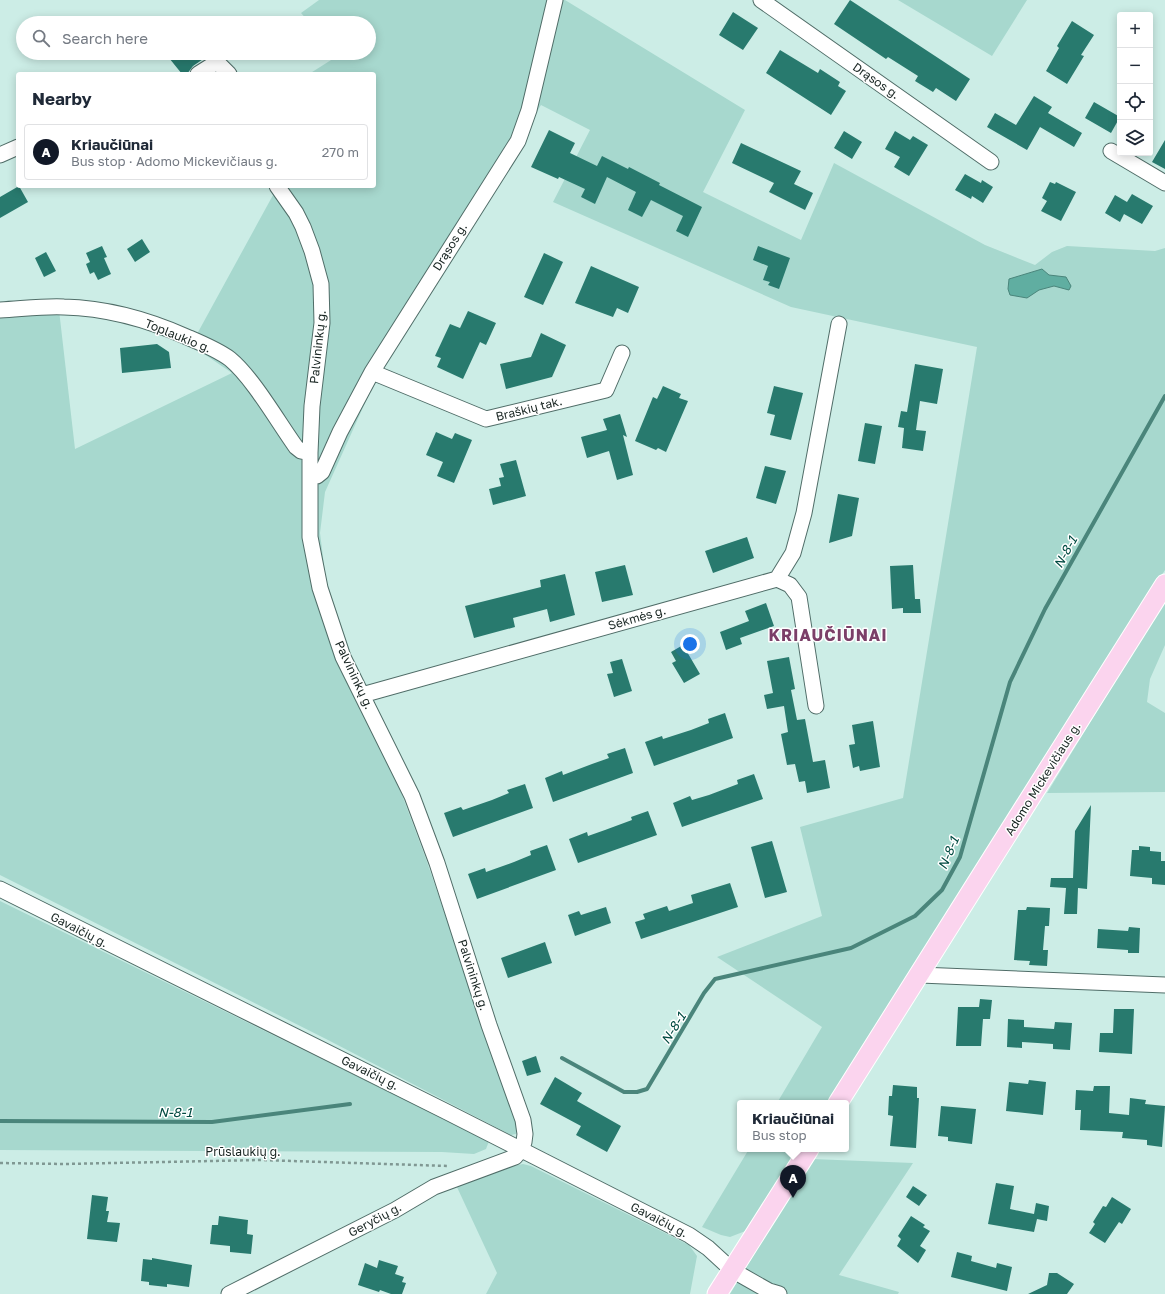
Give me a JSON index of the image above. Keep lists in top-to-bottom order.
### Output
{
  "streets": {
    "main road": ["Adomo Mickevičiaus g."],
    "street": [
      "Drąsos g.",
      "Toplaukio g.",
      "Palvininkų g.",
      "Braškių tak.",
      "Sėkmės g.",
      "Gavaičių g.",
      "Geryčių g."
    ],
    "path": ["Prūslaukių g."]
  },
  "crossings": [
    ["Drąsos g.", "Palvininkų g."],
    ["Drąsos g.", "Braškių tak."],
    ["Toplaukio g.", "Palvininkų g."],
    ["Palvininkų g.", "Sėkmės g."],
    ["Palvininkų g.", "Gavaičių g."],
    ["Palvininkų g.", "Geryčių g."],
    ["Gavaičių g.", "Geryčių g."]
  ],
  "districts": ["KRIAUČIŪNAI"],
  "water": ["N-8-1"],
  "page": {
    "map_buttons": ["+", "−"],
    "search": "Search here",
    "heading": "Nearby",
    "list": [
      {
        "mark": "A",
        "name": "Kriaučiūnai",
        "note": "Bus stop · Adomo Mickevičiaus g.",
        "value": "270 m"
      }
    ],
    "popup": ["Kriaučiūnai", "Bus stop"],
    "pins": "A"
  }
}
